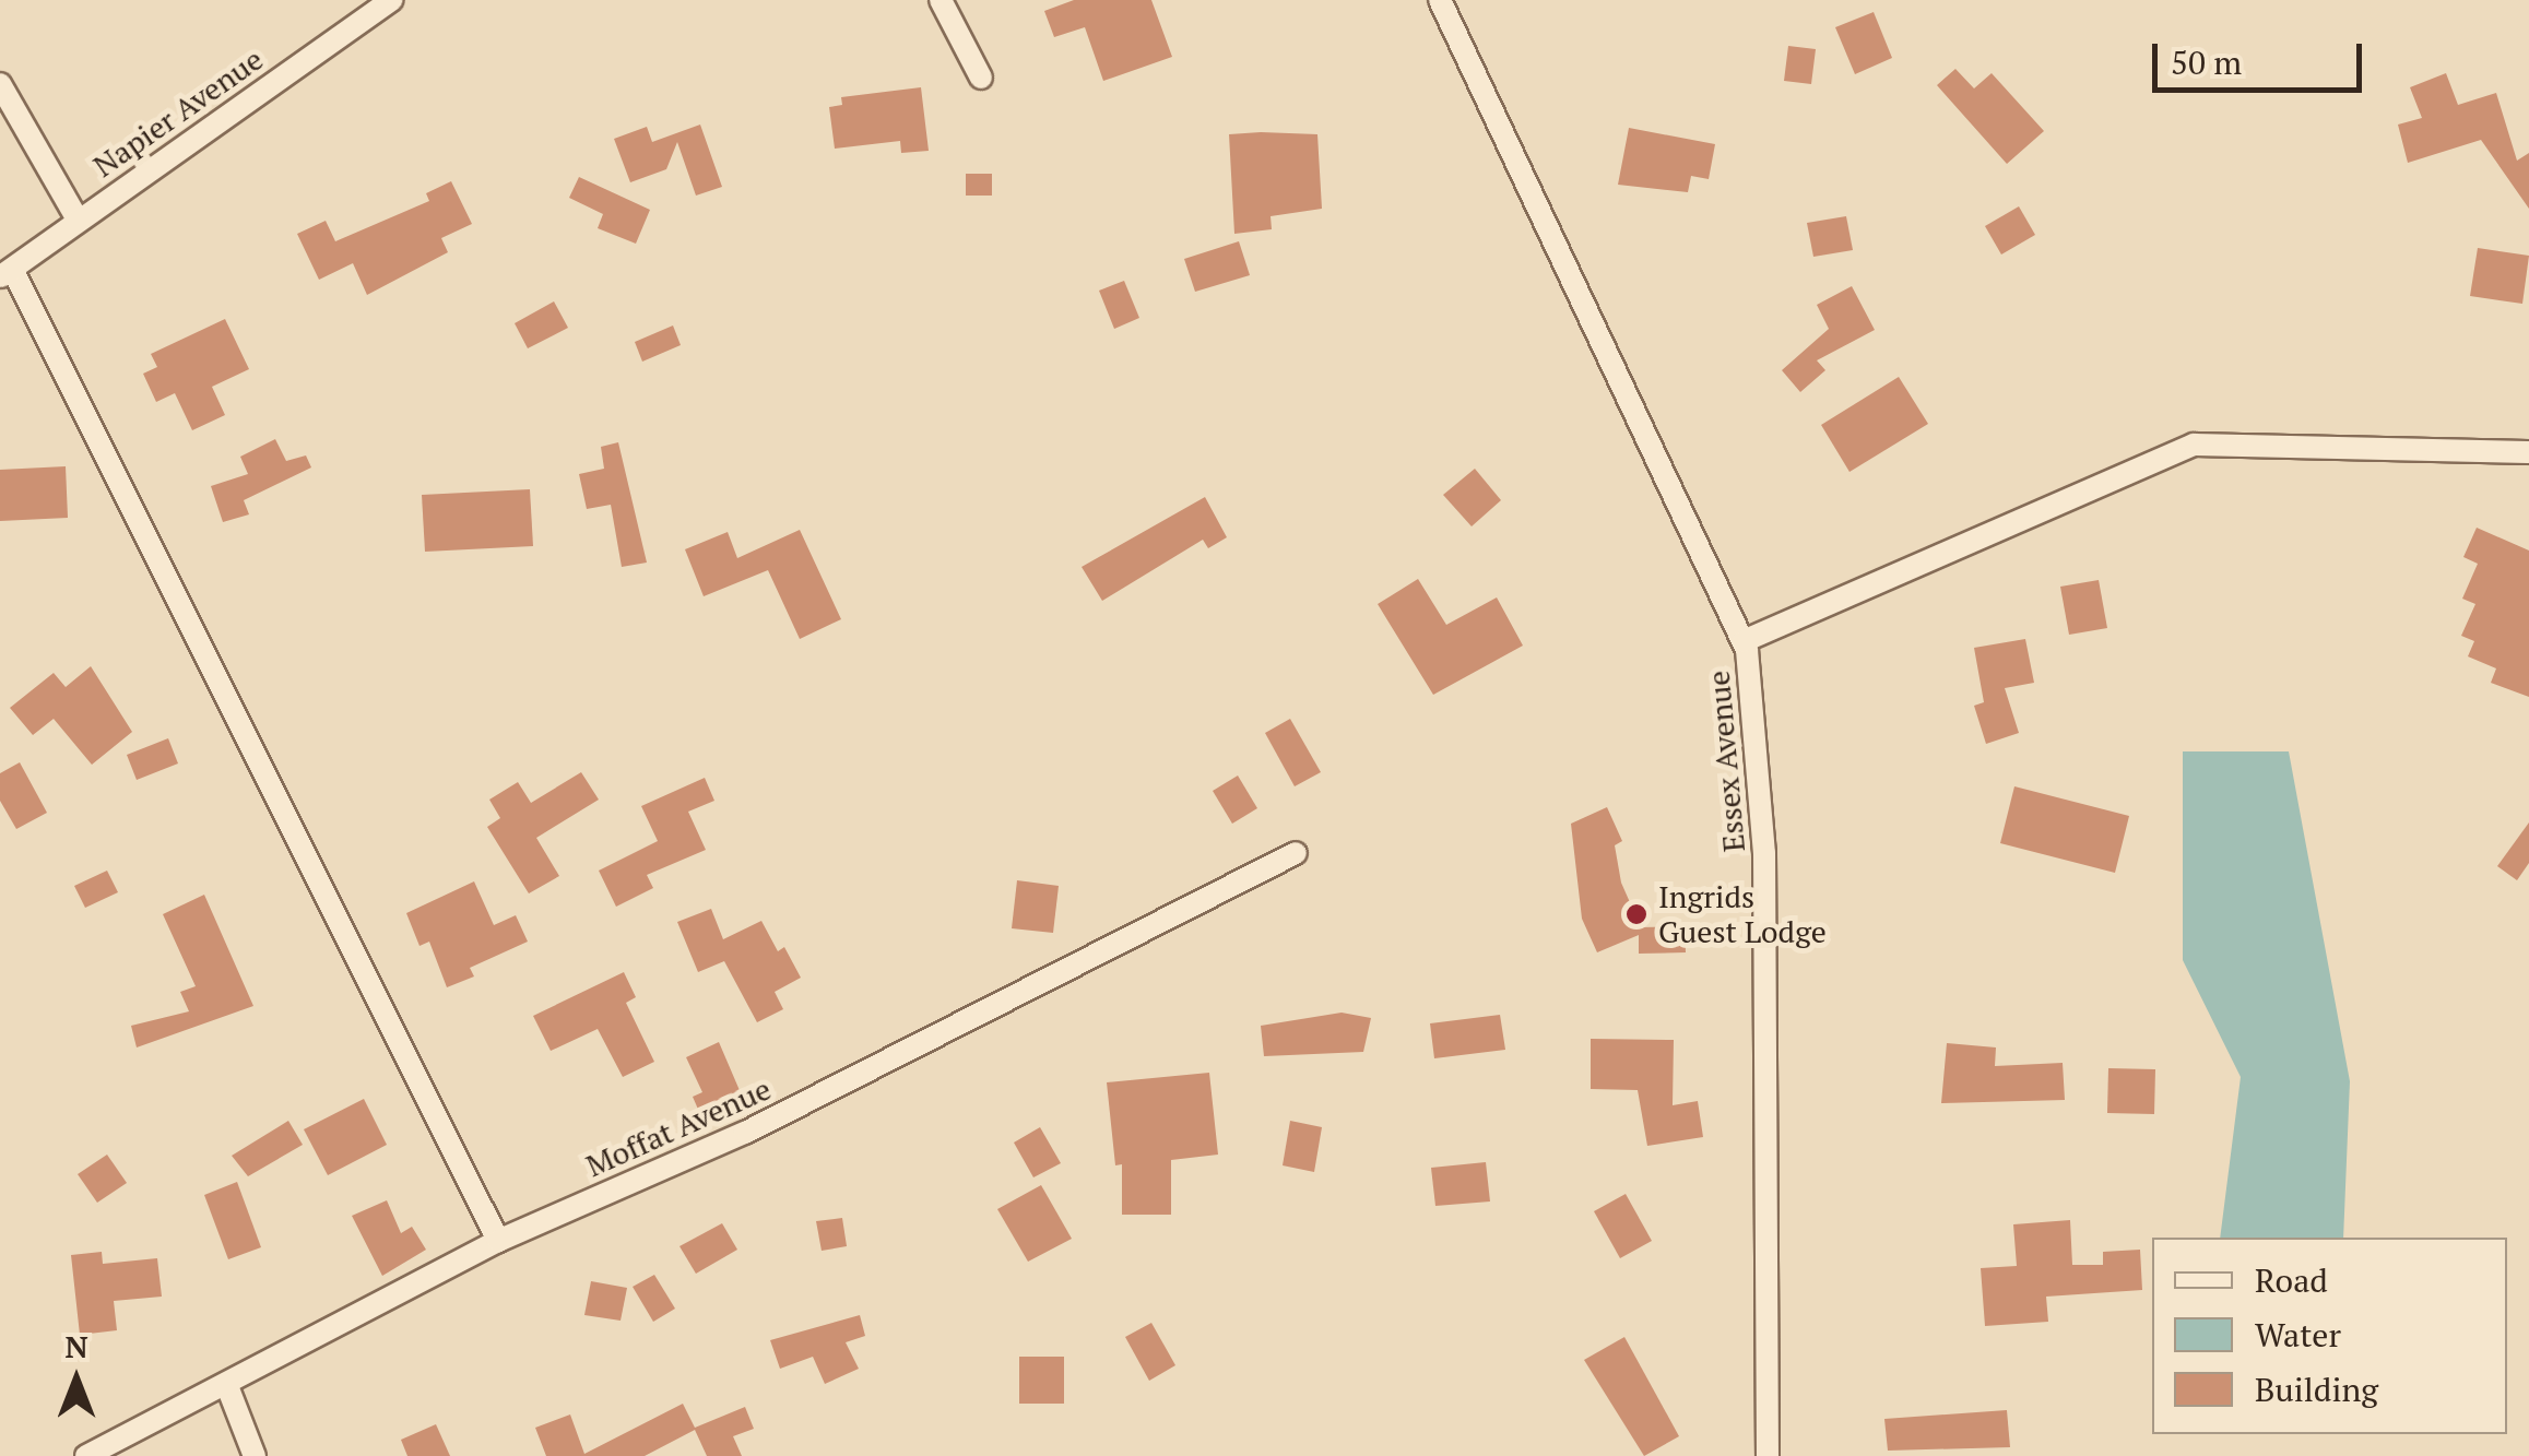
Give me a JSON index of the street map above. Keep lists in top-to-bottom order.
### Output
{
  "streets": {
    "street": ["Napier Avenue", "Essex Avenue", "Moffat Avenue"]
  },
  "places": ["Ingrids Guest Lodge"],
  "legend": ["Road", "Water", "Building"],
  "scale_bar": "50 m",
  "north": "top"
}
